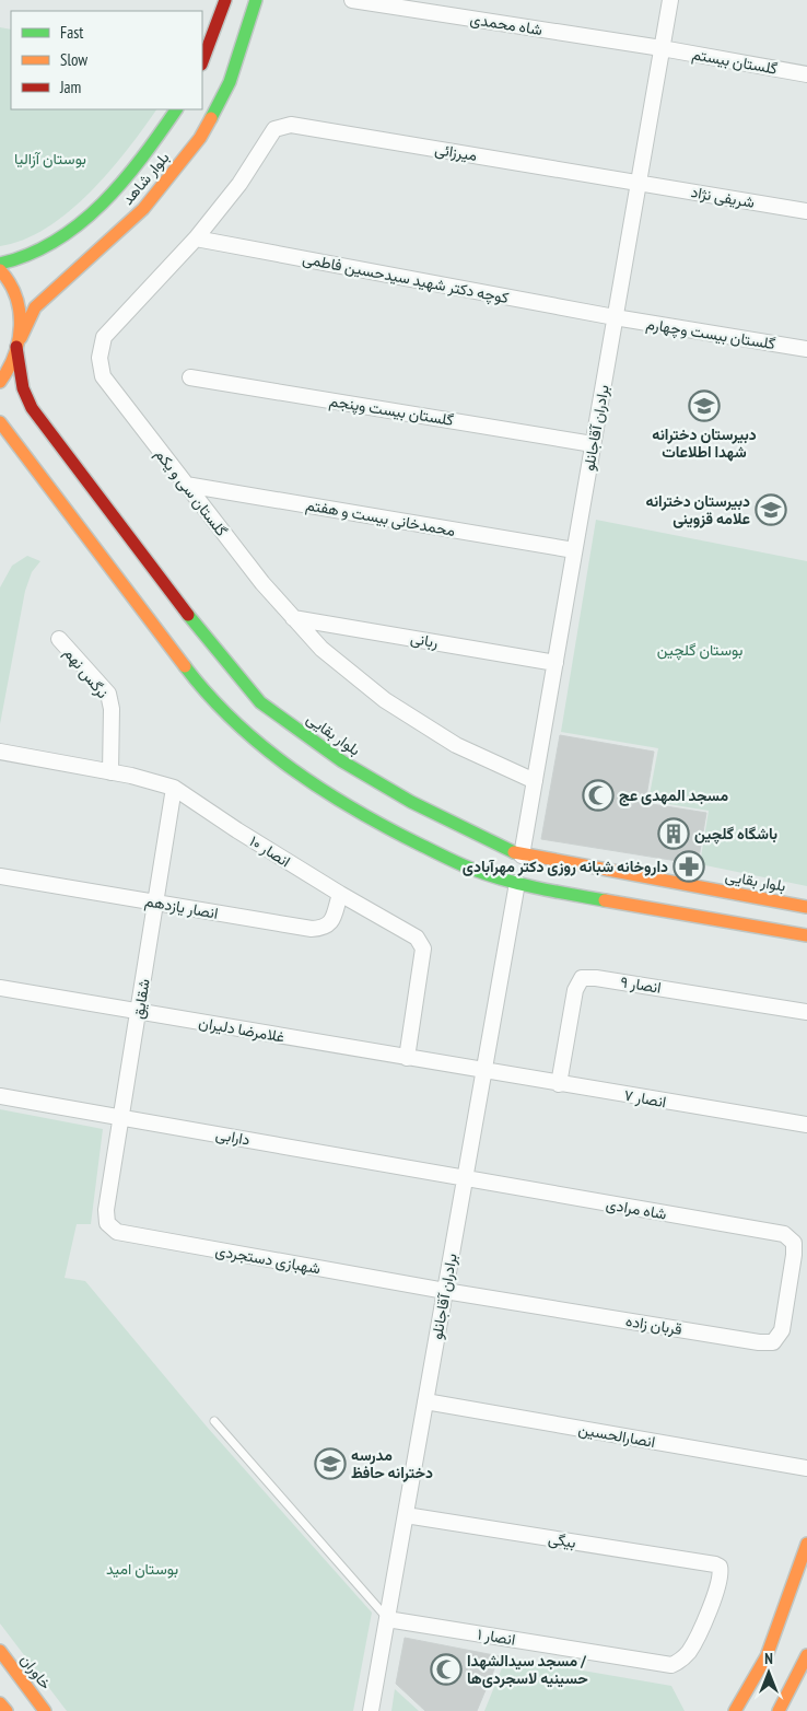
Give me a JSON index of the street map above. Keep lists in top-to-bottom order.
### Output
{
  "streets": {
    "main road": ["بلوار شاهد", "بلوار بقایی", "خاوران"],
    "street": [
      "شاه محمدی",
      "گلستان بیستم",
      "میرزائی",
      "شریفی نژاد",
      "کوچه دکتر شهید سیدحسین فاطمی",
      "گلستان بیست وچهارم",
      "گلستان بیست وپنجم",
      "برادران آقاجانلو",
      "گلستان سی و یکم",
      "محمدخانی بیست و هفتم",
      "ربانی",
      "نرگس نهم",
      "انصار ۱۰",
      "انصار یازدهم",
      "انصار ۹",
      "شقایق",
      "غلامرضا دلیران",
      "انصار ۷",
      "دارابی",
      "شاه مرادی",
      "شهبازی دستجردی",
      "قربان زاده",
      "انصارالحسین",
      "بیگی",
      "انصار ۱"
    ]
  },
  "crossings": [
    ["شاه محمدی", "گلستان بیستم"],
    ["شاه محمدی", "برادران آقاجانلو"],
    ["گلستان بیستم", "برادران آقاجانلو"],
    ["میرزائی", "شریفی نژاد"],
    ["میرزائی", "برادران آقاجانلو"],
    ["میرزائی", "گلستان سی و یکم"],
    ["بلوار شاهد", "بلوار بقایی"],
    ["شریفی نژاد", "برادران آقاجانلو"],
    ["کوچه دکتر شهید سیدحسین فاطمی", "گلستان بیست وچهارم"],
    ["کوچه دکتر شهید سیدحسین فاطمی", "برادران آقاجانلو"],
    ["کوچه دکتر شهید سیدحسین فاطمی", "گلستان سی و یکم"],
    ["گلستان بیست وچهارم", "برادران آقاجانلو"],
    ["گلستان بیست وپنجم", "برادران آقاجانلو"],
    ["برادران آقاجانلو", "گلستان سی و یکم"],
    ["برادران آقاجانلو", "محمدخانی بیست و هفتم"],
    ["برادران آقاجانلو", "ربانی"],
    ["برادران آقاجانلو", "بلوار بقایی"],
    ["برادران آقاجانلو", "غلامرضا دلیران"],
    ["برادران آقاجانلو", "انصار ۷"],
    ["برادران آقاجانلو", "دارابی"],
    ["برادران آقاجانلو", "شاه مرادی"],
    ["برادران آقاجانلو", "شهبازی دستجردی"],
    ["برادران آقاجانلو", "قربان زاده"],
    ["برادران آقاجانلو", "انصارالحسین"],
    ["برادران آقاجانلو", "بیگی"],
    ["برادران آقاجانلو", "انصار ۱"],
    ["گلستان سی و یکم", "محمدخانی بیست و هفتم"],
    ["گلستان سی و یکم", "ربانی"],
    ["نرگس نهم", "انصار ۱۰"],
    ["انصار ۱۰", "انصار یازدهم"],
    ["انصار ۱۰", "شقایق"],
    ["انصار ۱۰", "غلامرضا دلیران"],
    ["انصار یازدهم", "شقایق"],
    ["انصار ۹", "انصار ۷"],
    ["شقایق", "غلامرضا دلیران"],
    ["شقایق", "دارابی"],
    ["شقایق", "شهبازی دستجردی"],
    ["غلامرضا دلیران", "انصار ۷"],
    ["دارابی", "شاه مرادی"],
    ["شاه مرادی", "قربان زاده"],
    ["شهبازی دستجردی", "قربان زاده"],
    ["بیگی", "انصار ۱"]
  ],
  "parks": ["بوستان آزالیا", "بوستان گلچین", "بوستان امید"],
  "places": {
    "school or university": ["دبیرستان دخترانه شهدا اطلاعات", "دبیرستان دخترانه علامه قزوینی", "مدرسه دخترانه حافظ"],
    "mosque": ["مسجد المهدی عج", "مسجد سیدالشهدا / حسینیه لاسجردی‌ها"],
    "building": ["باشگاه گلچین"],
    "pharmacy": ["داروخانه شبانه روزی دکتر مهرآبادی"]
  },
  "legend": ["Fast", "Slow", "Jam"],
  "north": "top"
}
